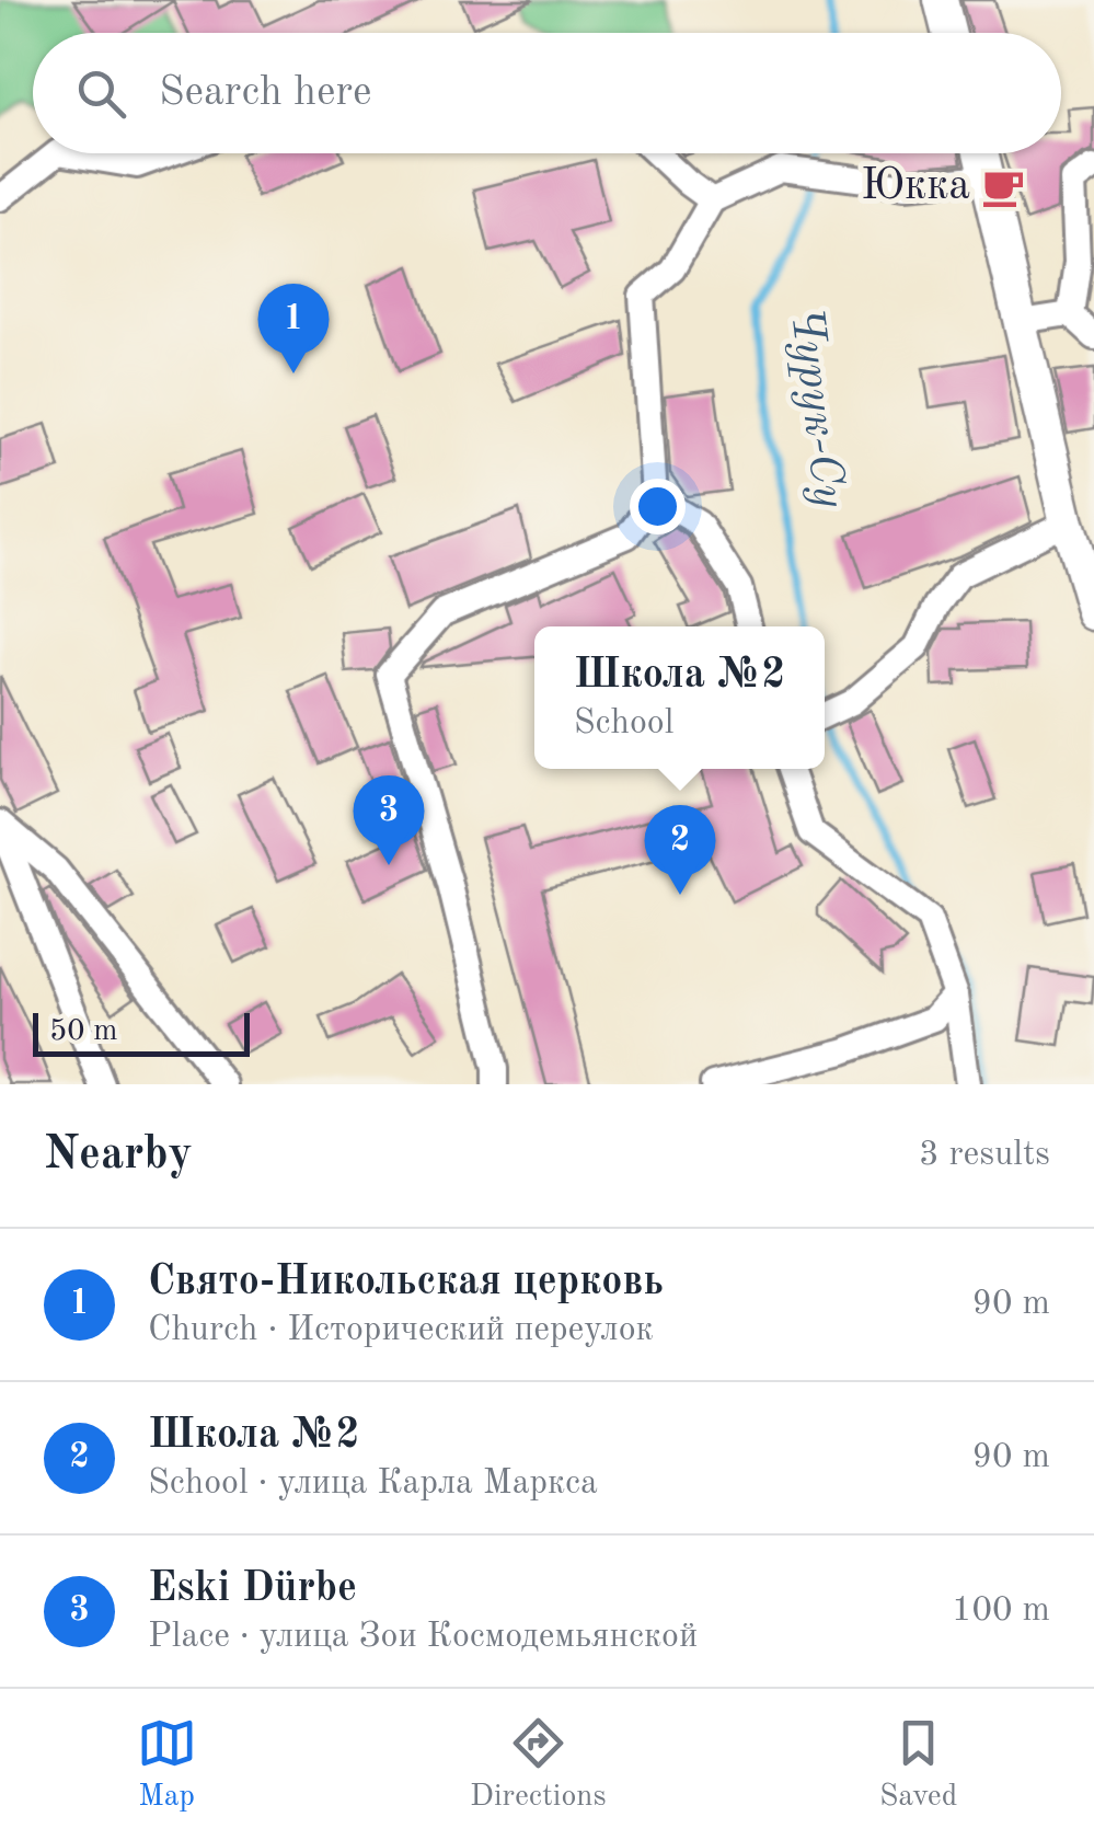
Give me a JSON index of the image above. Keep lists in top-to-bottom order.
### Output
{
  "water": ["Чурук-Су"],
  "places": {
    "cafe": ["Юкка"]
  },
  "scale_bar": "50 m",
  "page": {
    "search": "Search here",
    "pins": ["1", "3", "2"],
    "popup": ["Школа №2", "School"],
    "scale": "50 m",
    "heading": ["Nearby", "3 results"],
    "list": [
      {
        "mark": "1",
        "name": "Свято-Никольская церковь",
        "note": "Church · Исторический переулок",
        "value": "90 m"
      },
      {
        "mark": "2",
        "name": "Школа №2",
        "note": "School · улица Карла Маркса",
        "value": "90 m"
      },
      {
        "mark": "3",
        "name": "Eski Dürbe",
        "note": "Place · улица Зои Космодемьянской",
        "value": "100 m"
      }
    ],
    "nav": ["Map", "Directions", "Saved"]
  }
}
